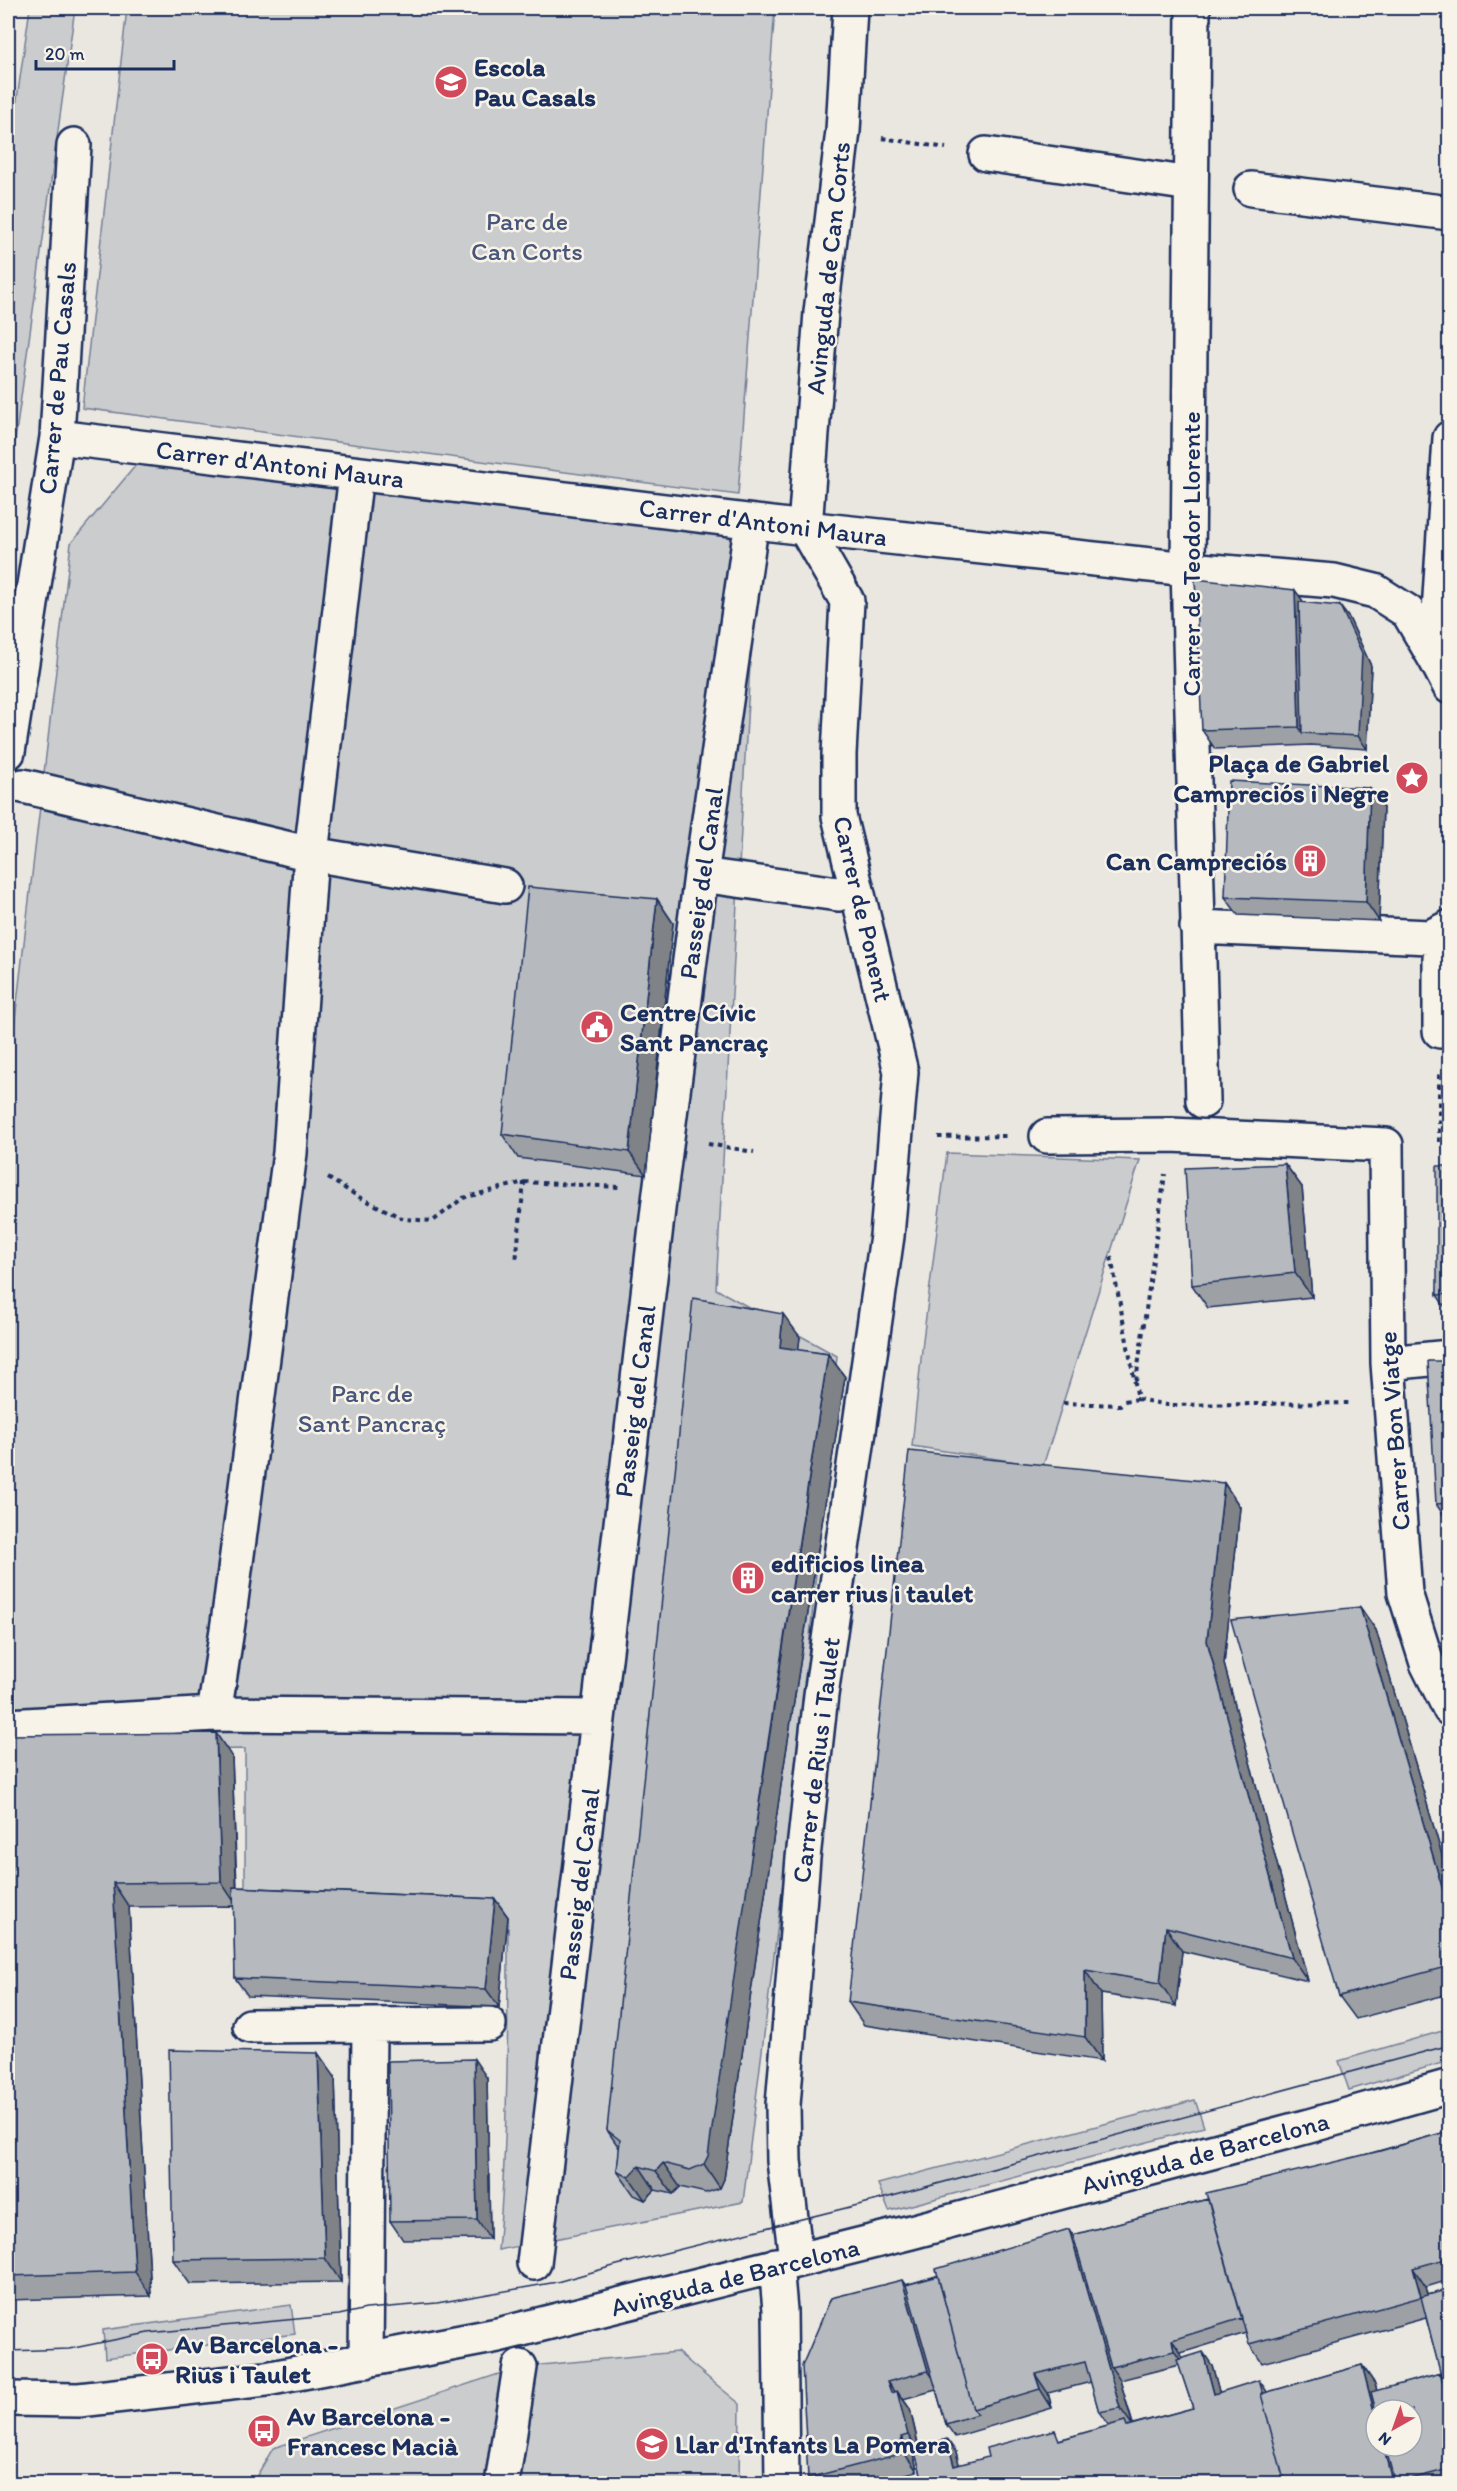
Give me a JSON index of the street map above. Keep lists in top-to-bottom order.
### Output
{
  "streets": {
    "street": [
      "Avinguda de Can Corts",
      "Carrer de Pau Casals",
      "Carrer d'Antoni Maura",
      "Carrer de Teodor Llorente",
      "Passeig del Canal",
      "Carrer de Ponent",
      "Carrer Bon Viatge",
      "Carrer de Rius i Taulet",
      "Avinguda de Barcelona"
    ]
  },
  "crossings": [
    ["Avinguda de Can Corts", "Carrer d'Antoni Maura"],
    ["Avinguda de Can Corts", "Carrer de Ponent"],
    ["Carrer de Pau Casals", "Carrer d'Antoni Maura"],
    ["Carrer d'Antoni Maura", "Carrer de Teodor Llorente"],
    ["Carrer d'Antoni Maura", "Carrer de Ponent"],
    ["Carrer de Ponent", "Carrer de Rius i Taulet"],
    ["Carrer de Rius i Taulet", "Avinguda de Barcelona"]
  ],
  "parks": ["Parc de Can Corts", "Parc de Sant Pancraç"],
  "places": {
    "school or university": ["Escola Pau Casals", "Llar d'Infants La Pomera"],
    "place": ["Plaça de Gabriel Campreciós i Negre"],
    "building": ["Can Campreciós", "edificios linea carrer rius i taulet"],
    "public building": ["Centre Cívic Sant Pancraç"],
    "bus stop": ["Av Barcelona - Rius i Taulet", "Av Barcelona - Francesc Macià"]
  },
  "scale_bar": "20 m",
  "north": "bottom left"
}
